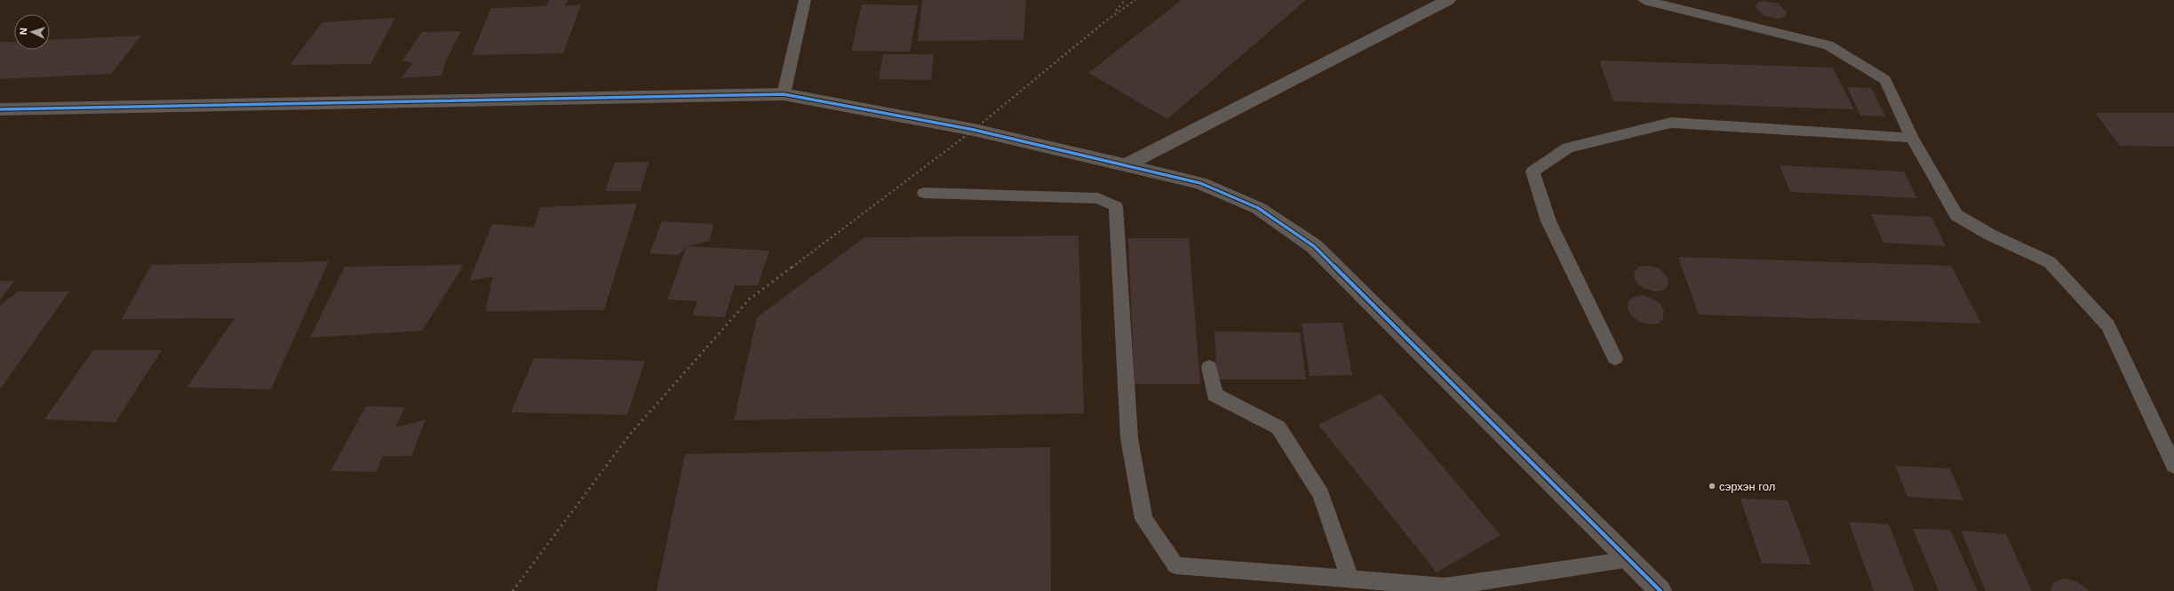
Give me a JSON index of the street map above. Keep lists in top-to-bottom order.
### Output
{
  "places": ["сэрхэн гол"],
  "north": "left"
}
